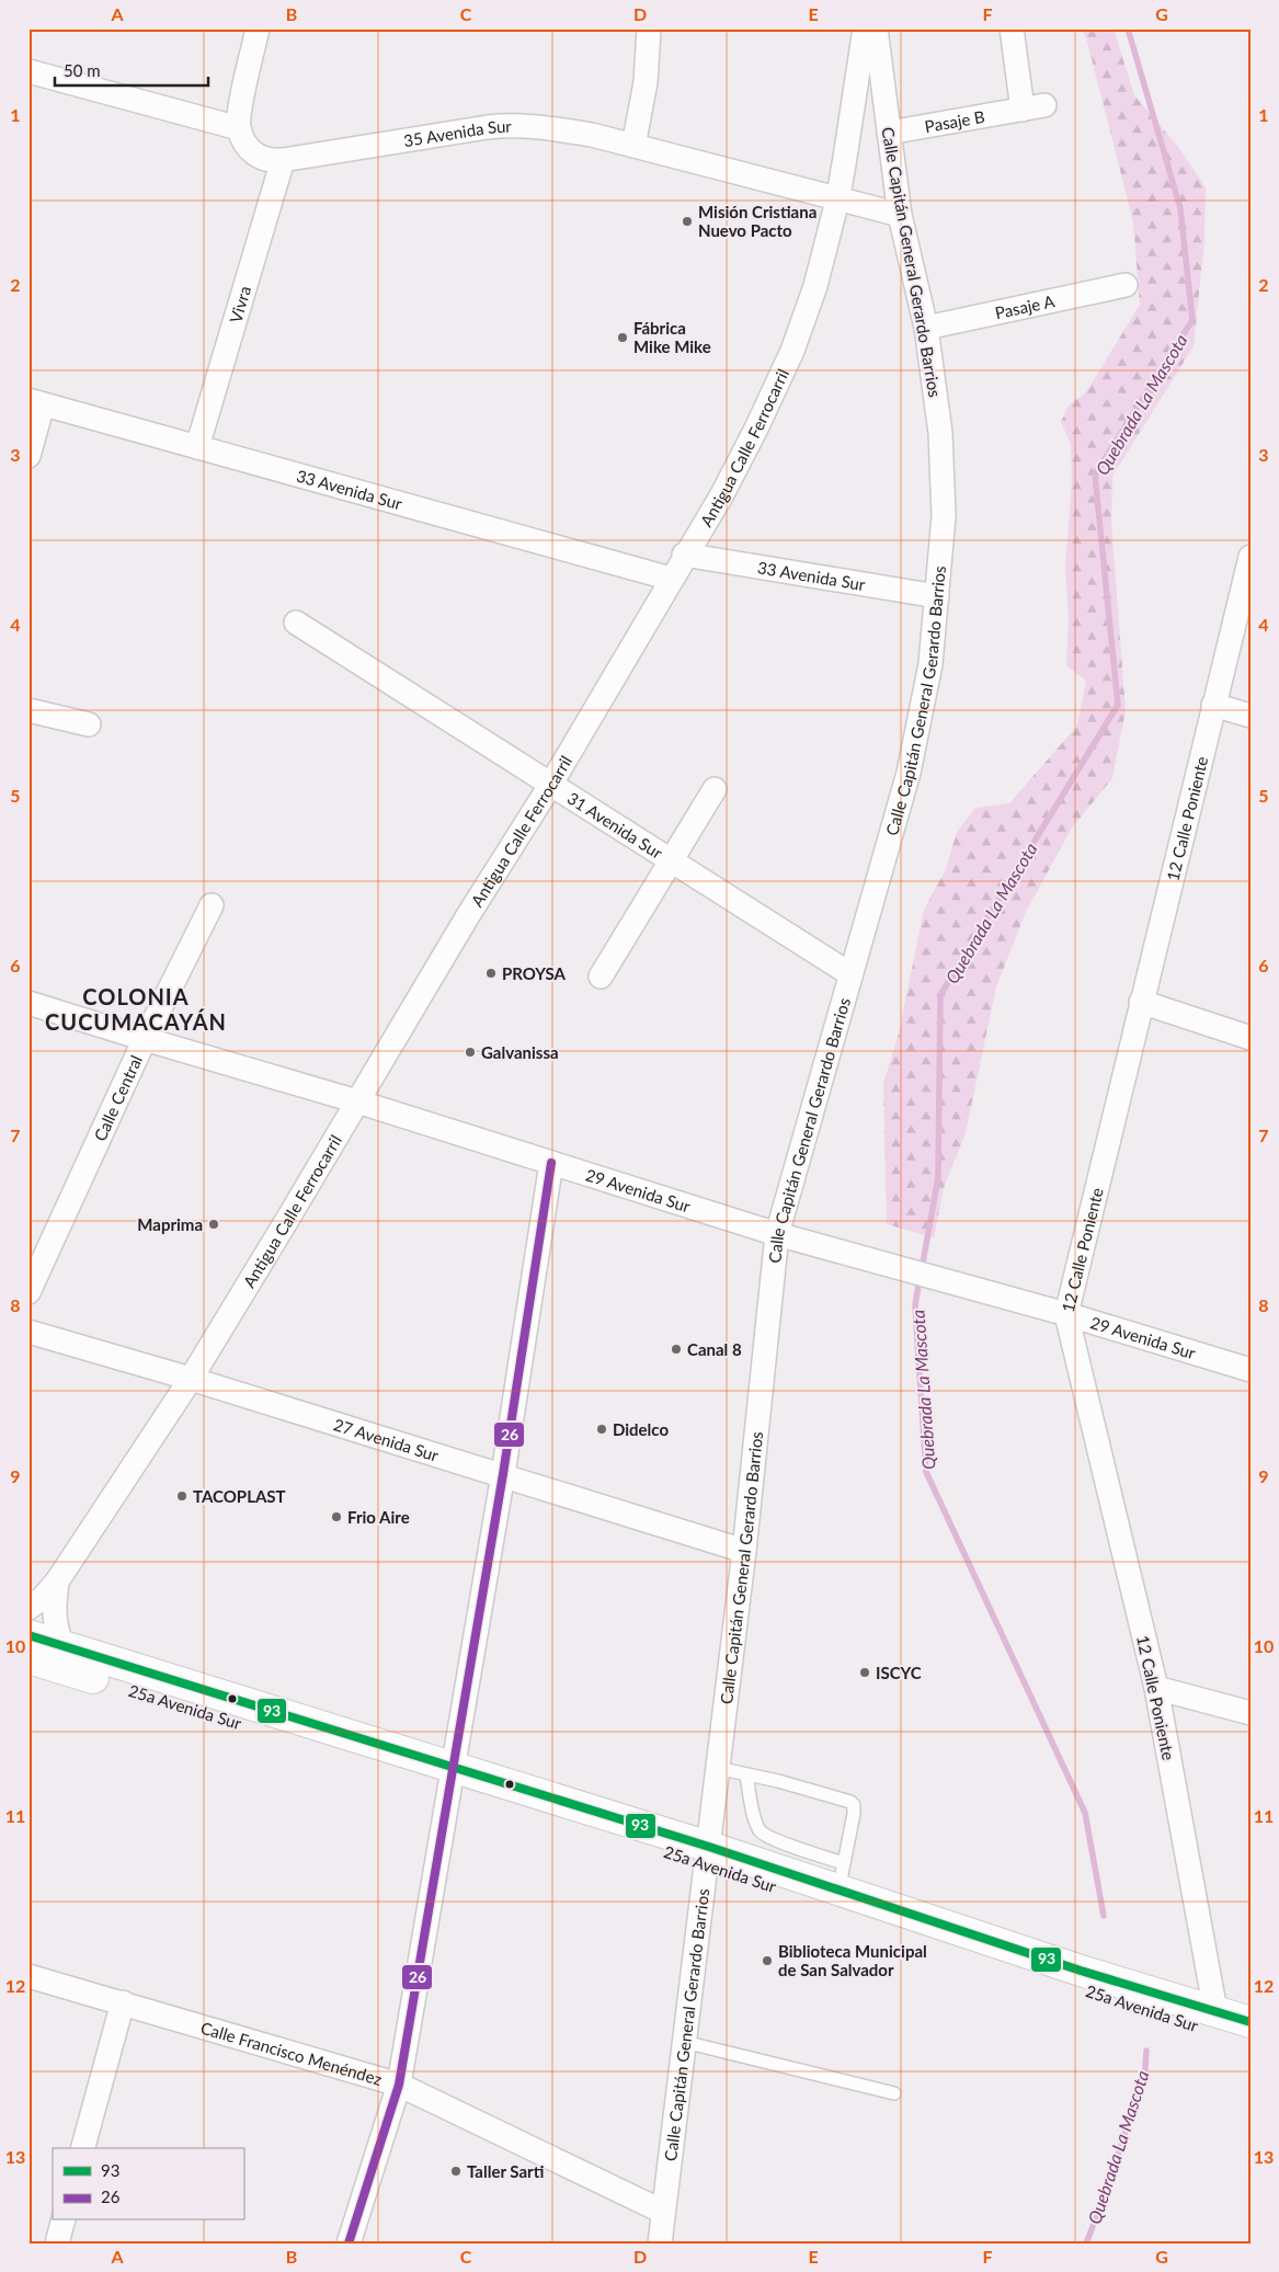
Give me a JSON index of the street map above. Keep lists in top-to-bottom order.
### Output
{
  "streets": {
    "street": [
      "Pasaje B",
      "35 Avenida Sur",
      "Calle Capitán General Gerardo Barrios",
      "Vivra",
      "Pasaje A",
      "Antigua Calle Ferrocarril",
      "33 Avenida Sur",
      "12 Calle Poniente",
      "31 Avenida Sur",
      "Calle Central",
      "29 Avenida Sur",
      "27 Avenida Sur",
      "25a Avenida Sur",
      "Calle Francisco Menéndez"
    ]
  },
  "crossings": [
    ["Pasaje B", "Calle Capitán General Gerardo Barrios"],
    ["35 Avenida Sur", "Calle Capitán General Gerardo Barrios"],
    ["35 Avenida Sur", "Vivra"],
    ["35 Avenida Sur", "Antigua Calle Ferrocarril"],
    ["Calle Capitán General Gerardo Barrios", "Pasaje A"],
    ["Calle Capitán General Gerardo Barrios", "33 Avenida Sur"],
    ["Calle Capitán General Gerardo Barrios", "31 Avenida Sur"],
    ["Calle Capitán General Gerardo Barrios", "29 Avenida Sur"],
    ["Calle Capitán General Gerardo Barrios", "27 Avenida Sur"],
    ["Calle Capitán General Gerardo Barrios", "25a Avenida Sur"],
    ["Calle Capitán General Gerardo Barrios", "Calle Francisco Menéndez"],
    ["Vivra", "33 Avenida Sur"],
    ["Antigua Calle Ferrocarril", "33 Avenida Sur"],
    ["Antigua Calle Ferrocarril", "31 Avenida Sur"],
    ["Antigua Calle Ferrocarril", "29 Avenida Sur"],
    ["Antigua Calle Ferrocarril", "27 Avenida Sur"],
    ["Antigua Calle Ferrocarril", "25a Avenida Sur"],
    ["12 Calle Poniente", "29 Avenida Sur"],
    ["12 Calle Poniente", "25a Avenida Sur"],
    ["Calle Central", "29 Avenida Sur"]
  ],
  "districts": ["COLONIA CUCUMACAYÁN"],
  "water": ["Quebrada La Mascota"],
  "places": [
    "Misión Cristiana Nuevo Pacto",
    "Fábrica Mike Mike",
    "PROYSA",
    "Galvanissa",
    "Maprima",
    "Canal 8",
    "Didelco",
    "TACOPLAST",
    "Frio Aire",
    "ISCYC",
    "Biblioteca Municipal de San Salvador",
    "Taller Sarti"
  ],
  "lines": ["transit line 26", "transit line 93"],
  "legend": ["93", "26"],
  "scale_bar": "50 m",
  "grid": {
    "columns": [
      "A",
      "B",
      "C",
      "D",
      "E",
      "F",
      "G"
    ],
    "rows": [
      "1",
      "2",
      "3",
      "4",
      "5",
      "6",
      "7",
      "8",
      "9",
      "10",
      "11",
      "12",
      "13"
    ]
  }
}
